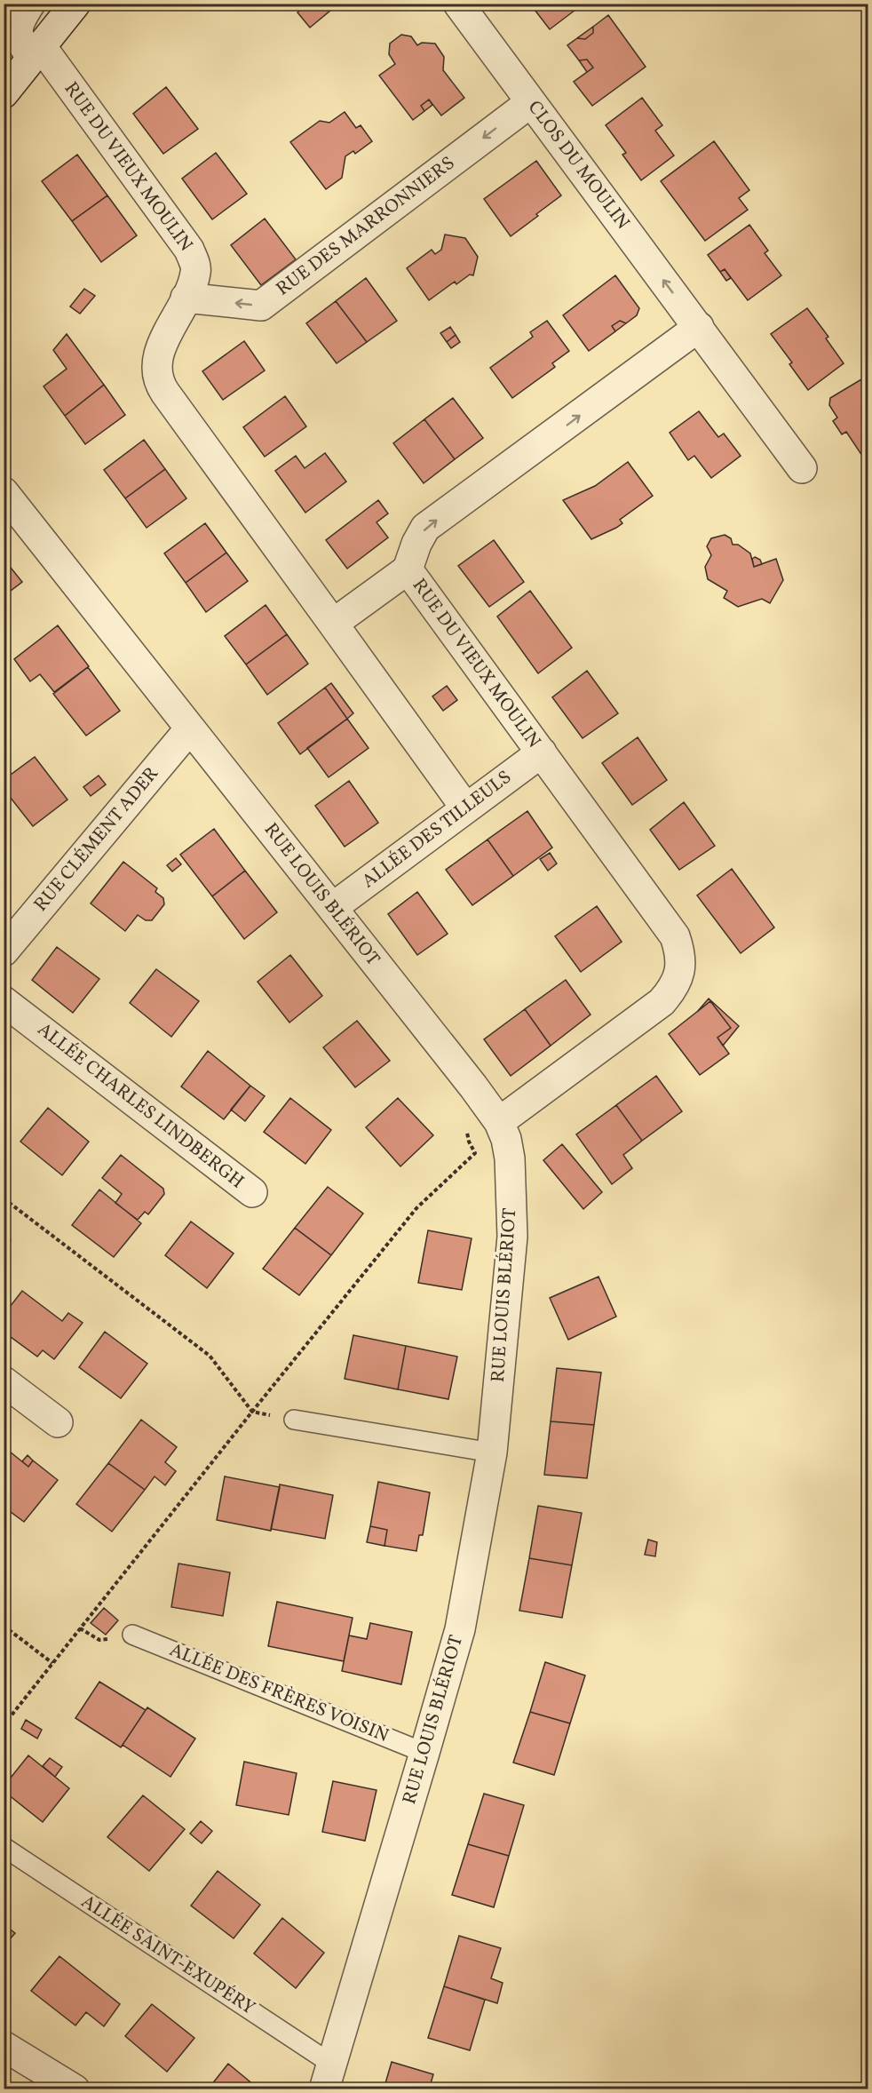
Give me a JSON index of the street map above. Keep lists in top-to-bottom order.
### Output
{
  "streets": {
    "street": [
      "CLOS DU MOULIN",
      "RUE DU VIEUX MOULIN",
      "RUE DES MARRONNIERS",
      "ALLÉE DES TILLEULS",
      "RUE CLÉMENT ADER",
      "RUE LOUIS BLÉRIOT",
      "ALLÉE CHARLES LINDBERGH"
    ],
    "lane": ["ALLÉE DES FRÈRES VOISIN", "ALLÉE SAINT-EXUPÉRY"]
  },
  "crossings": [
    ["CLOS DU MOULIN", "RUE DES MARRONNIERS"],
    ["RUE DU VIEUX MOULIN", "RUE DES MARRONNIERS"],
    ["RUE DU VIEUX MOULIN", "ALLÉE DES TILLEULS"],
    ["RUE DU VIEUX MOULIN", "RUE LOUIS BLÉRIOT"],
    ["ALLÉE DES TILLEULS", "RUE LOUIS BLÉRIOT"],
    ["RUE CLÉMENT ADER", "RUE LOUIS BLÉRIOT"],
    ["RUE LOUIS BLÉRIOT", "ALLÉE DES FRÈRES VOISIN"],
    ["RUE LOUIS BLÉRIOT", "ALLÉE SAINT-EXUPÉRY"]
  ],
  "one_way": ["CLOS DU MOULIN", "RUE DES MARRONNIERS"]
}
